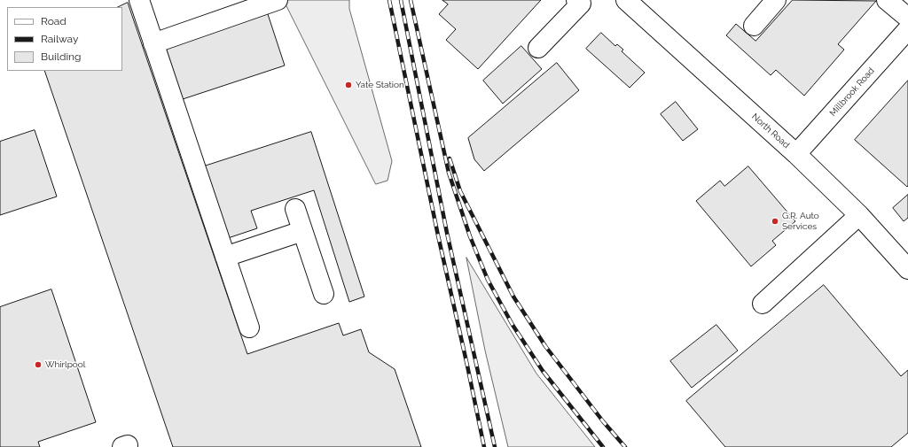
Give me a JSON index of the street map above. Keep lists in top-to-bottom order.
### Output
{
  "streets": {
    "street": ["Millbrook Road", "North Road"]
  },
  "crossings": [
    ["Millbrook Road", "North Road"]
  ],
  "places": ["Yate Station", "G.R. Auto Services", "Whirlpool"],
  "legend": ["Road", "Railway", "Building"]
}
